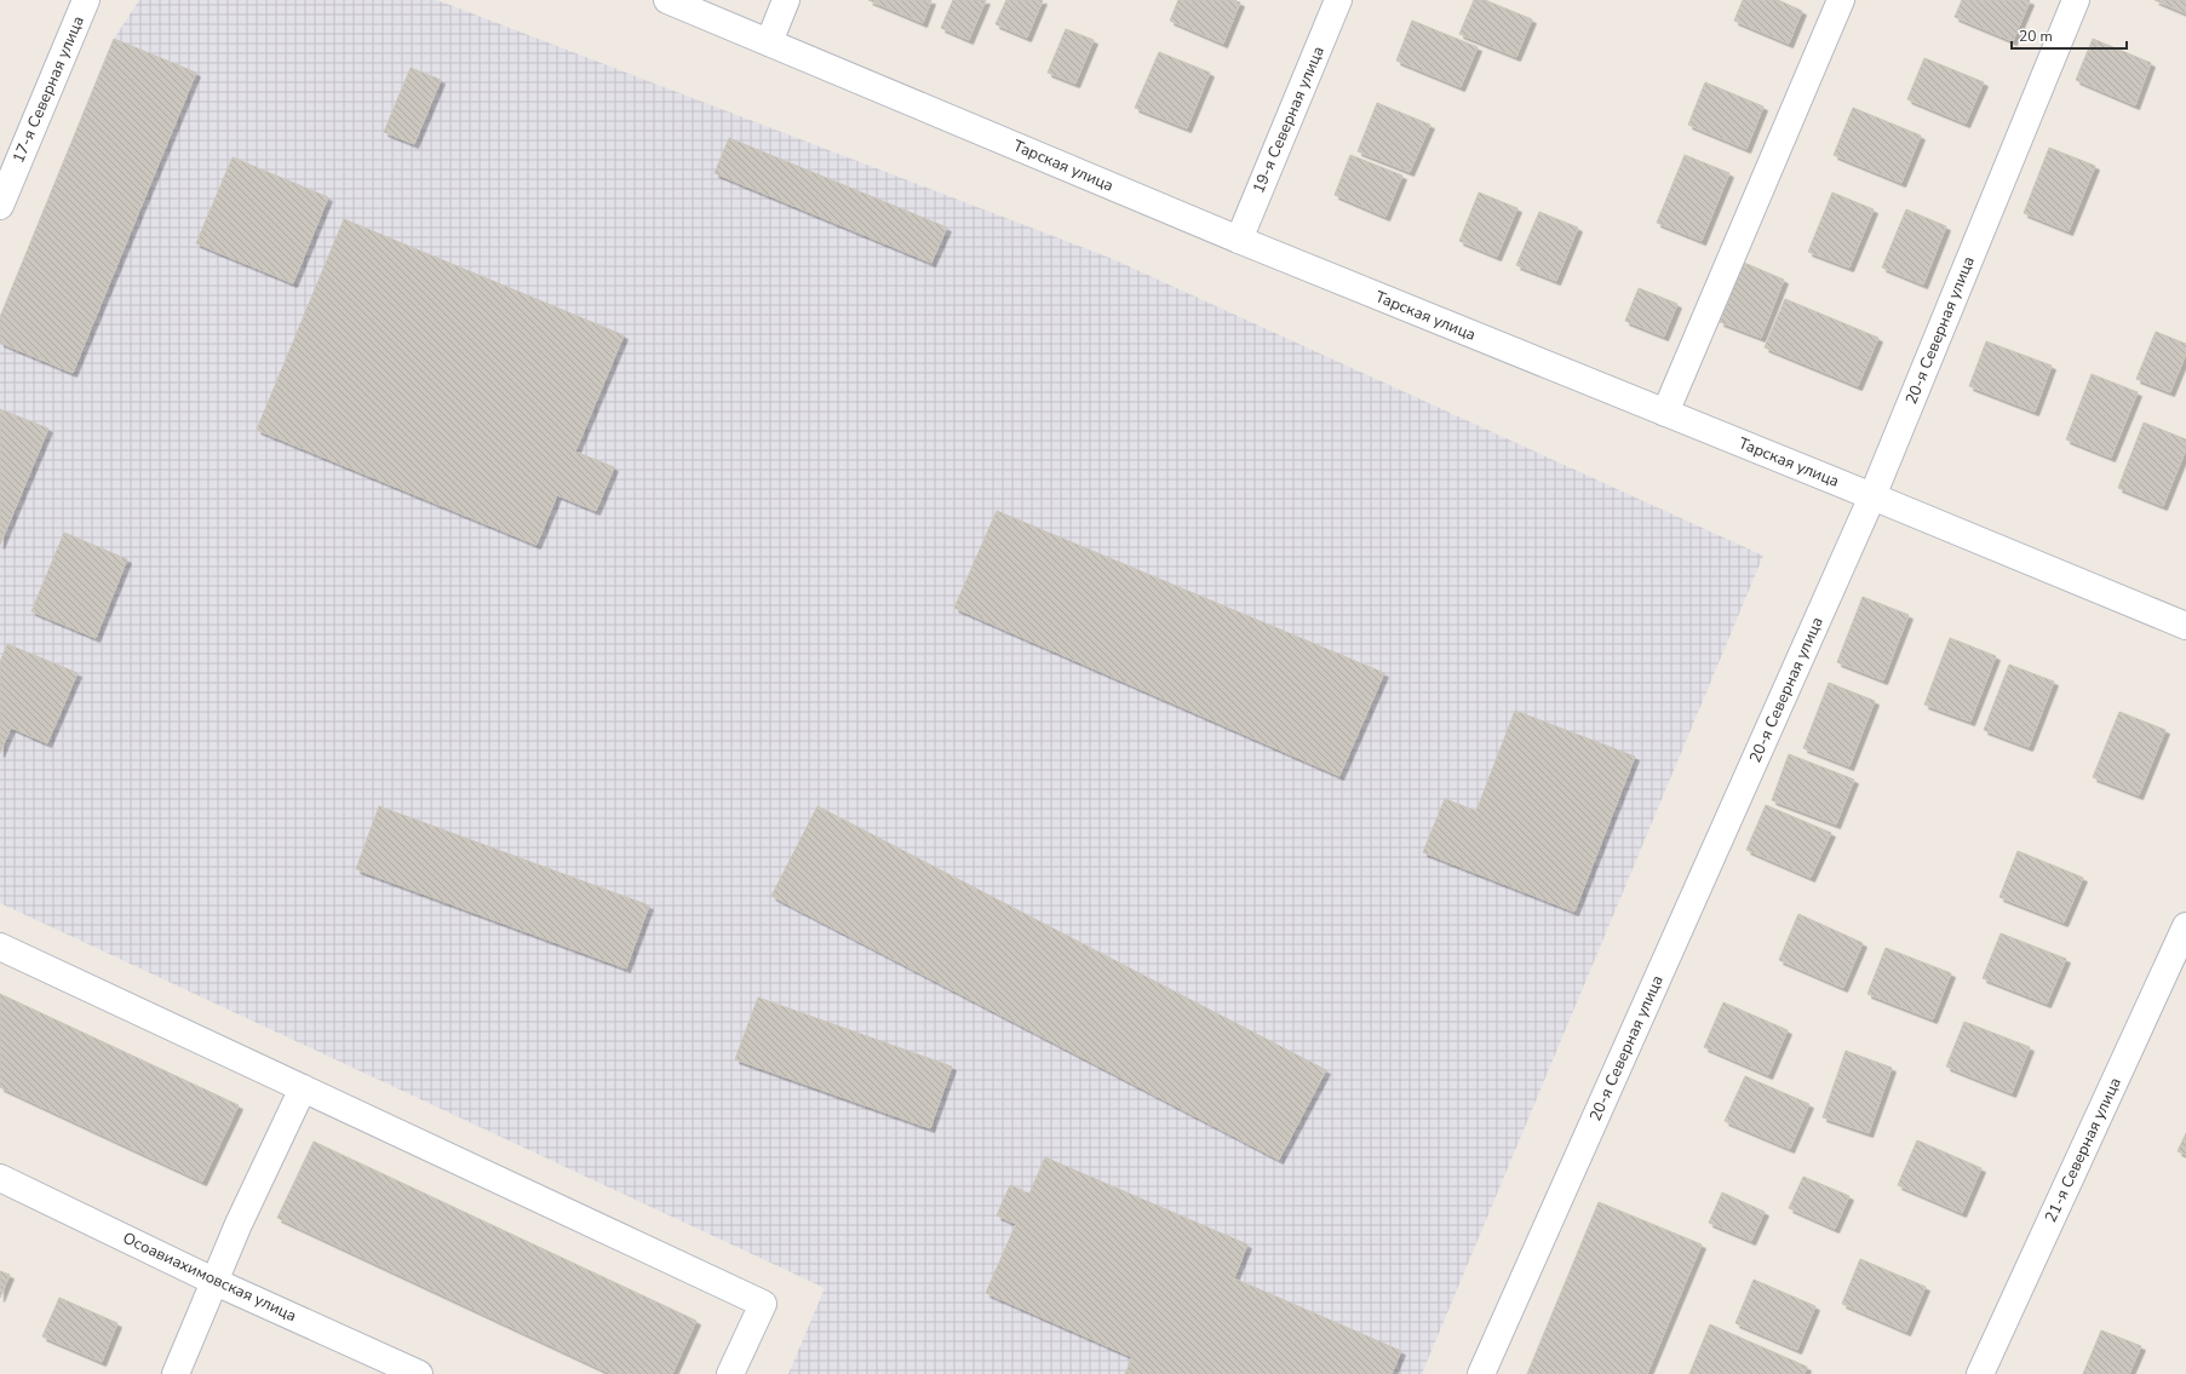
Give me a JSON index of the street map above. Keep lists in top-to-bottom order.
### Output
{
  "streets": {
    "street": [
      "17-я Северная улица",
      "19-я Северная улица",
      "Тарская улица",
      "20-я Северная улица",
      "21-я Северная улица",
      "Осоавиахимовская улица"
    ]
  },
  "crossings": [
    ["19-я Северная улица", "Тарская улица"],
    ["Тарская улица", "20-я Северная улица"]
  ],
  "scale_bar": "20 m"
}
